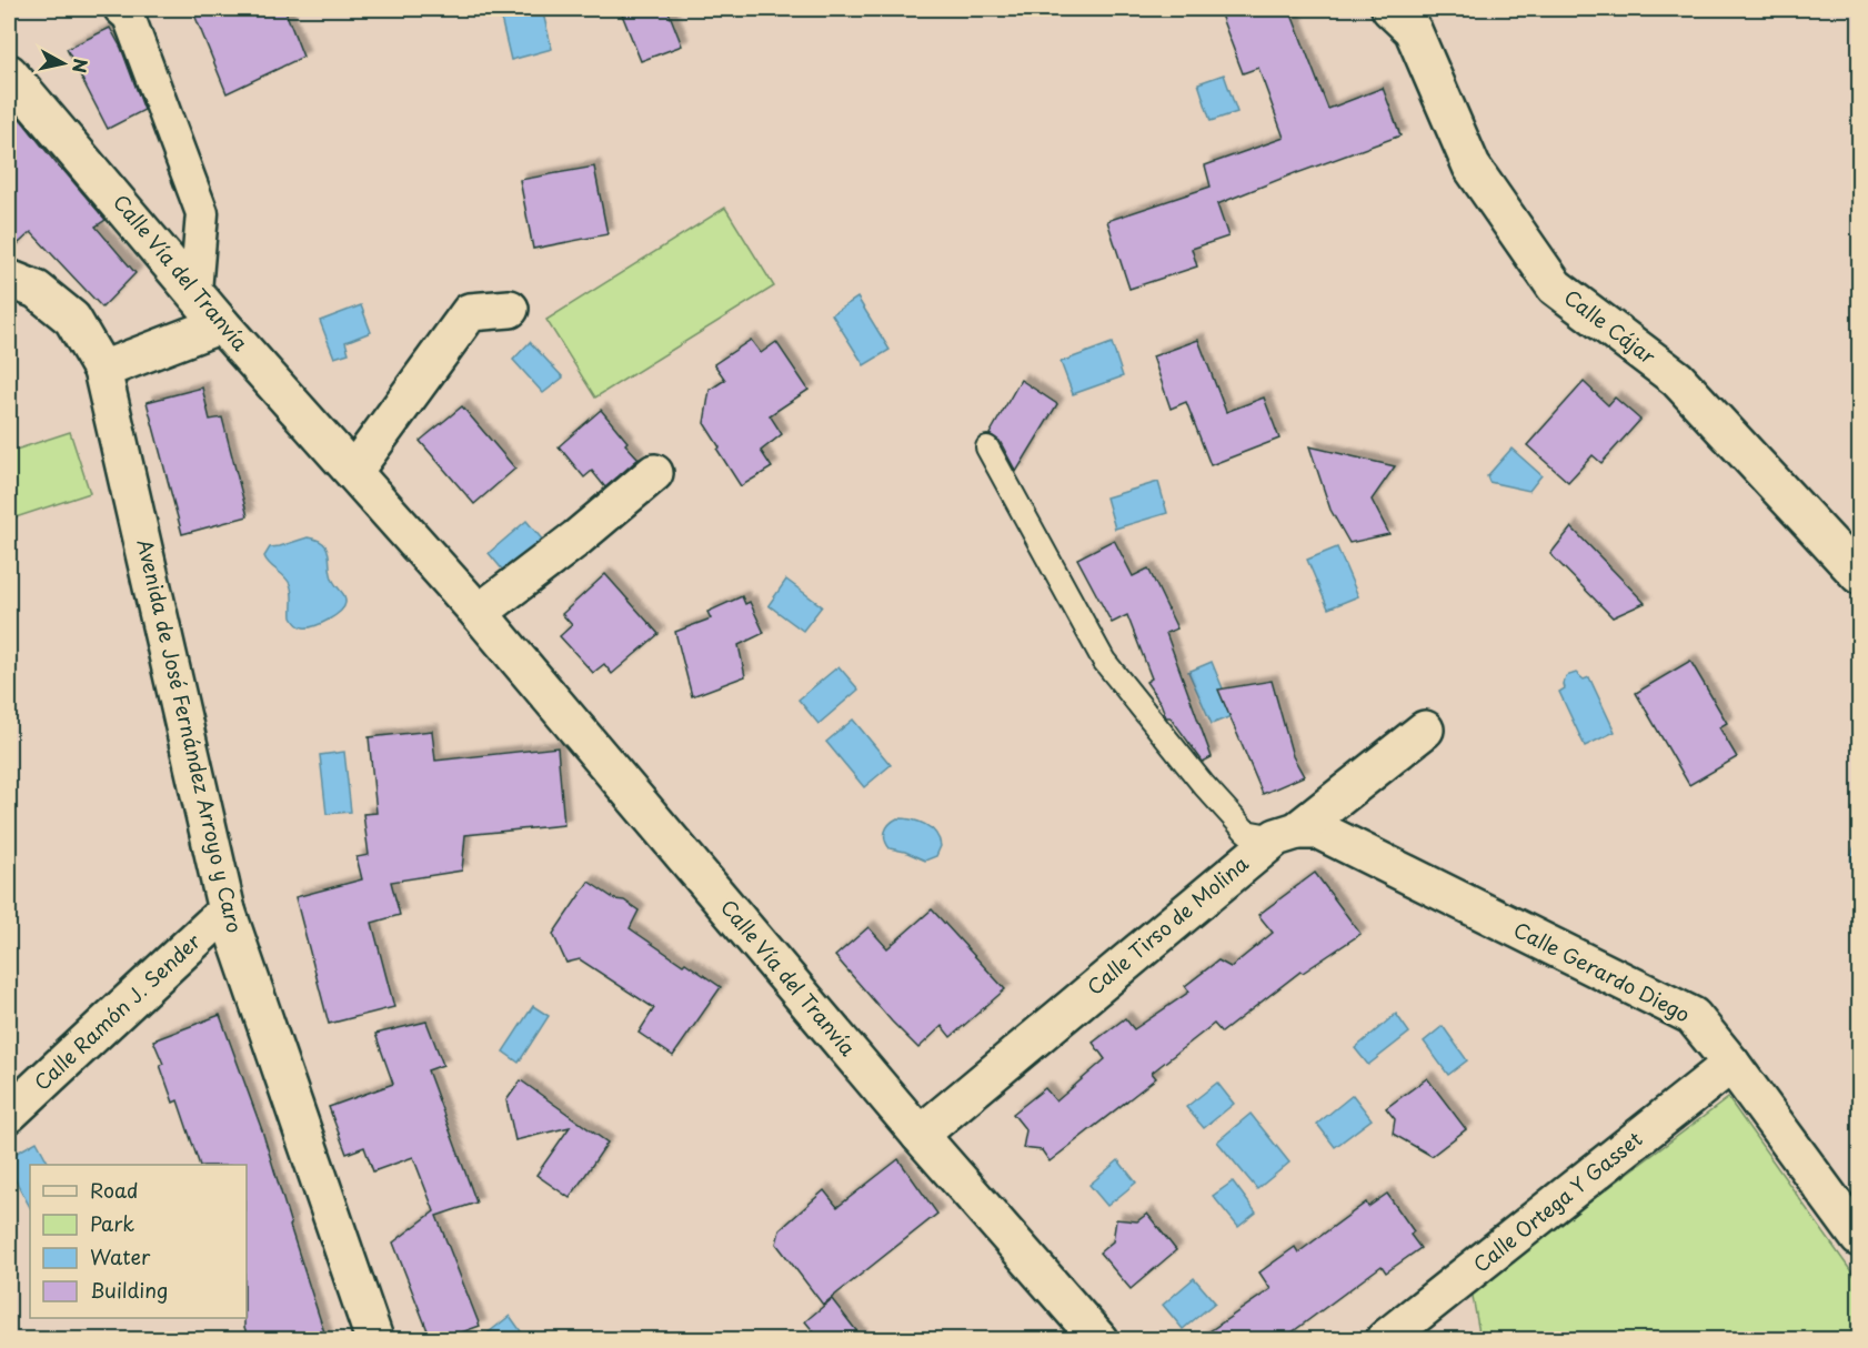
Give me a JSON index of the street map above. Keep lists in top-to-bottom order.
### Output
{
  "streets": {
    "street": [
      "Calle Vía del Tranvía",
      "Calle Cájar",
      "Avenida de José Fernández Arroyo y Caro",
      "Calle Tirso de Molina",
      "Calle Gerardo Diego",
      "Calle Ramón J. Sender",
      "Calle Ortega Y Gasset"
    ]
  },
  "crossings": [
    ["Calle Vía del Tranvía", "Calle Tirso de Molina"],
    ["Avenida de José Fernández Arroyo y Caro", "Calle Ramón J. Sender"],
    ["Calle Tirso de Molina", "Calle Gerardo Diego"],
    ["Calle Gerardo Diego", "Calle Ortega Y Gasset"]
  ],
  "legend": [
    "Road",
    "Park",
    "Water",
    "Building"
  ],
  "north": "right"
}
